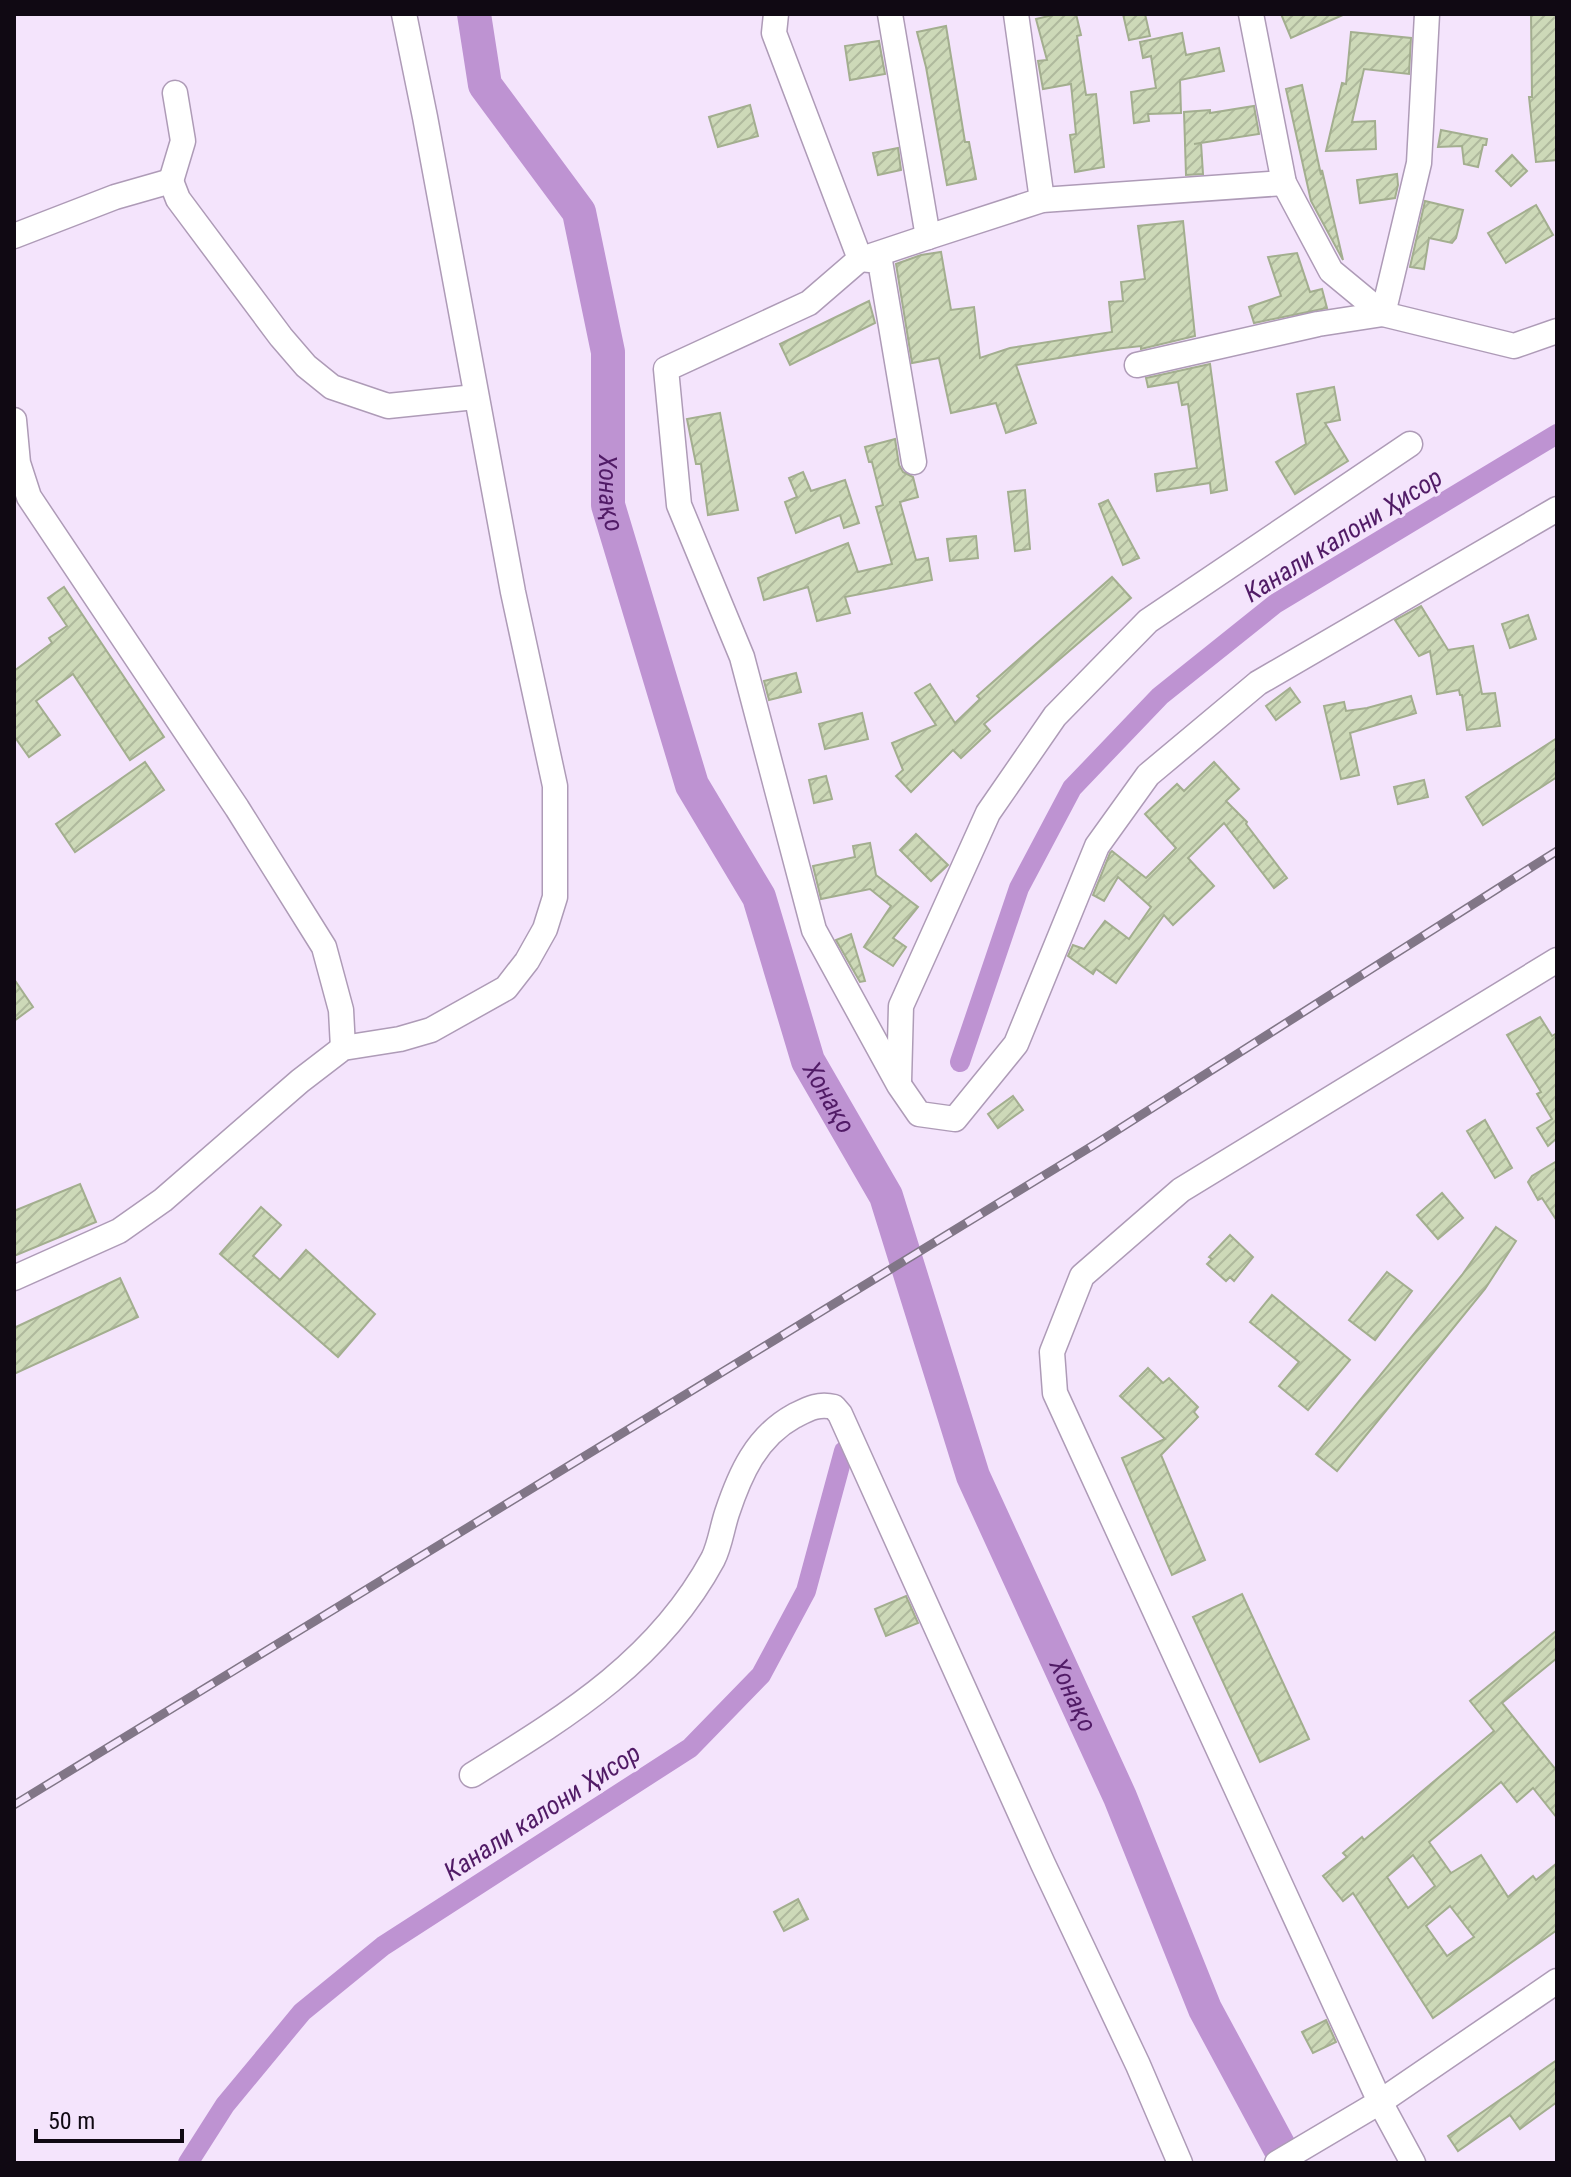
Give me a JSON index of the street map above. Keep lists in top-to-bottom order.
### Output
{
  "water": ["Хонақо", "Канали калони Ҳисор"],
  "scale_bar": "50 m"
}
